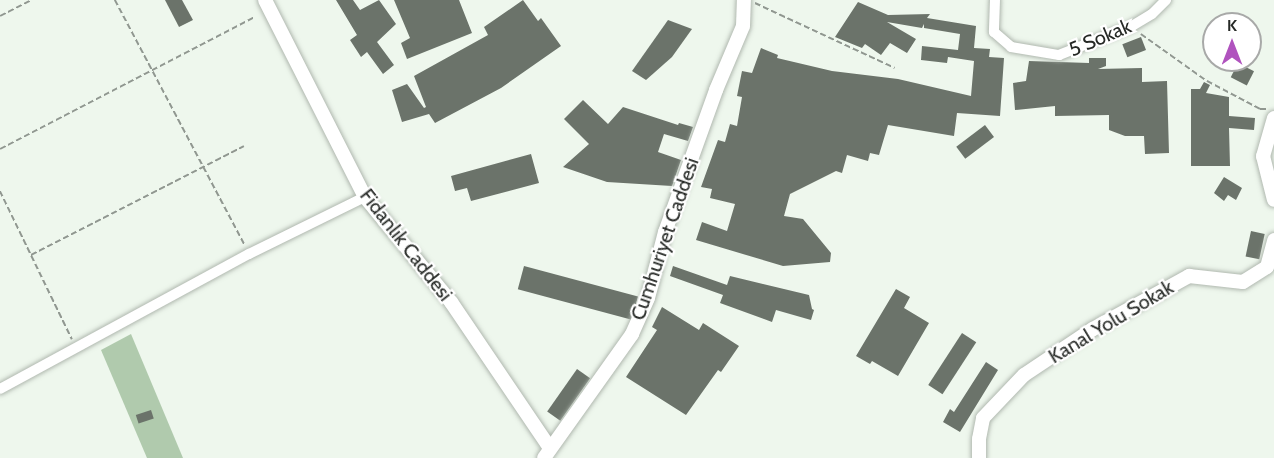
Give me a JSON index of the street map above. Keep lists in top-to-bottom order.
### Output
{
  "streets": {
    "street": [
      "5 Sokak",
      "Cumhuriyet Caddesi",
      "Fidanlık Caddesi",
      "Kanal Yolu Sokak"
    ]
  },
  "crossings": [
    ["Cumhuriyet Caddesi", "Fidanlık Caddesi"]
  ],
  "north": "top"
}
